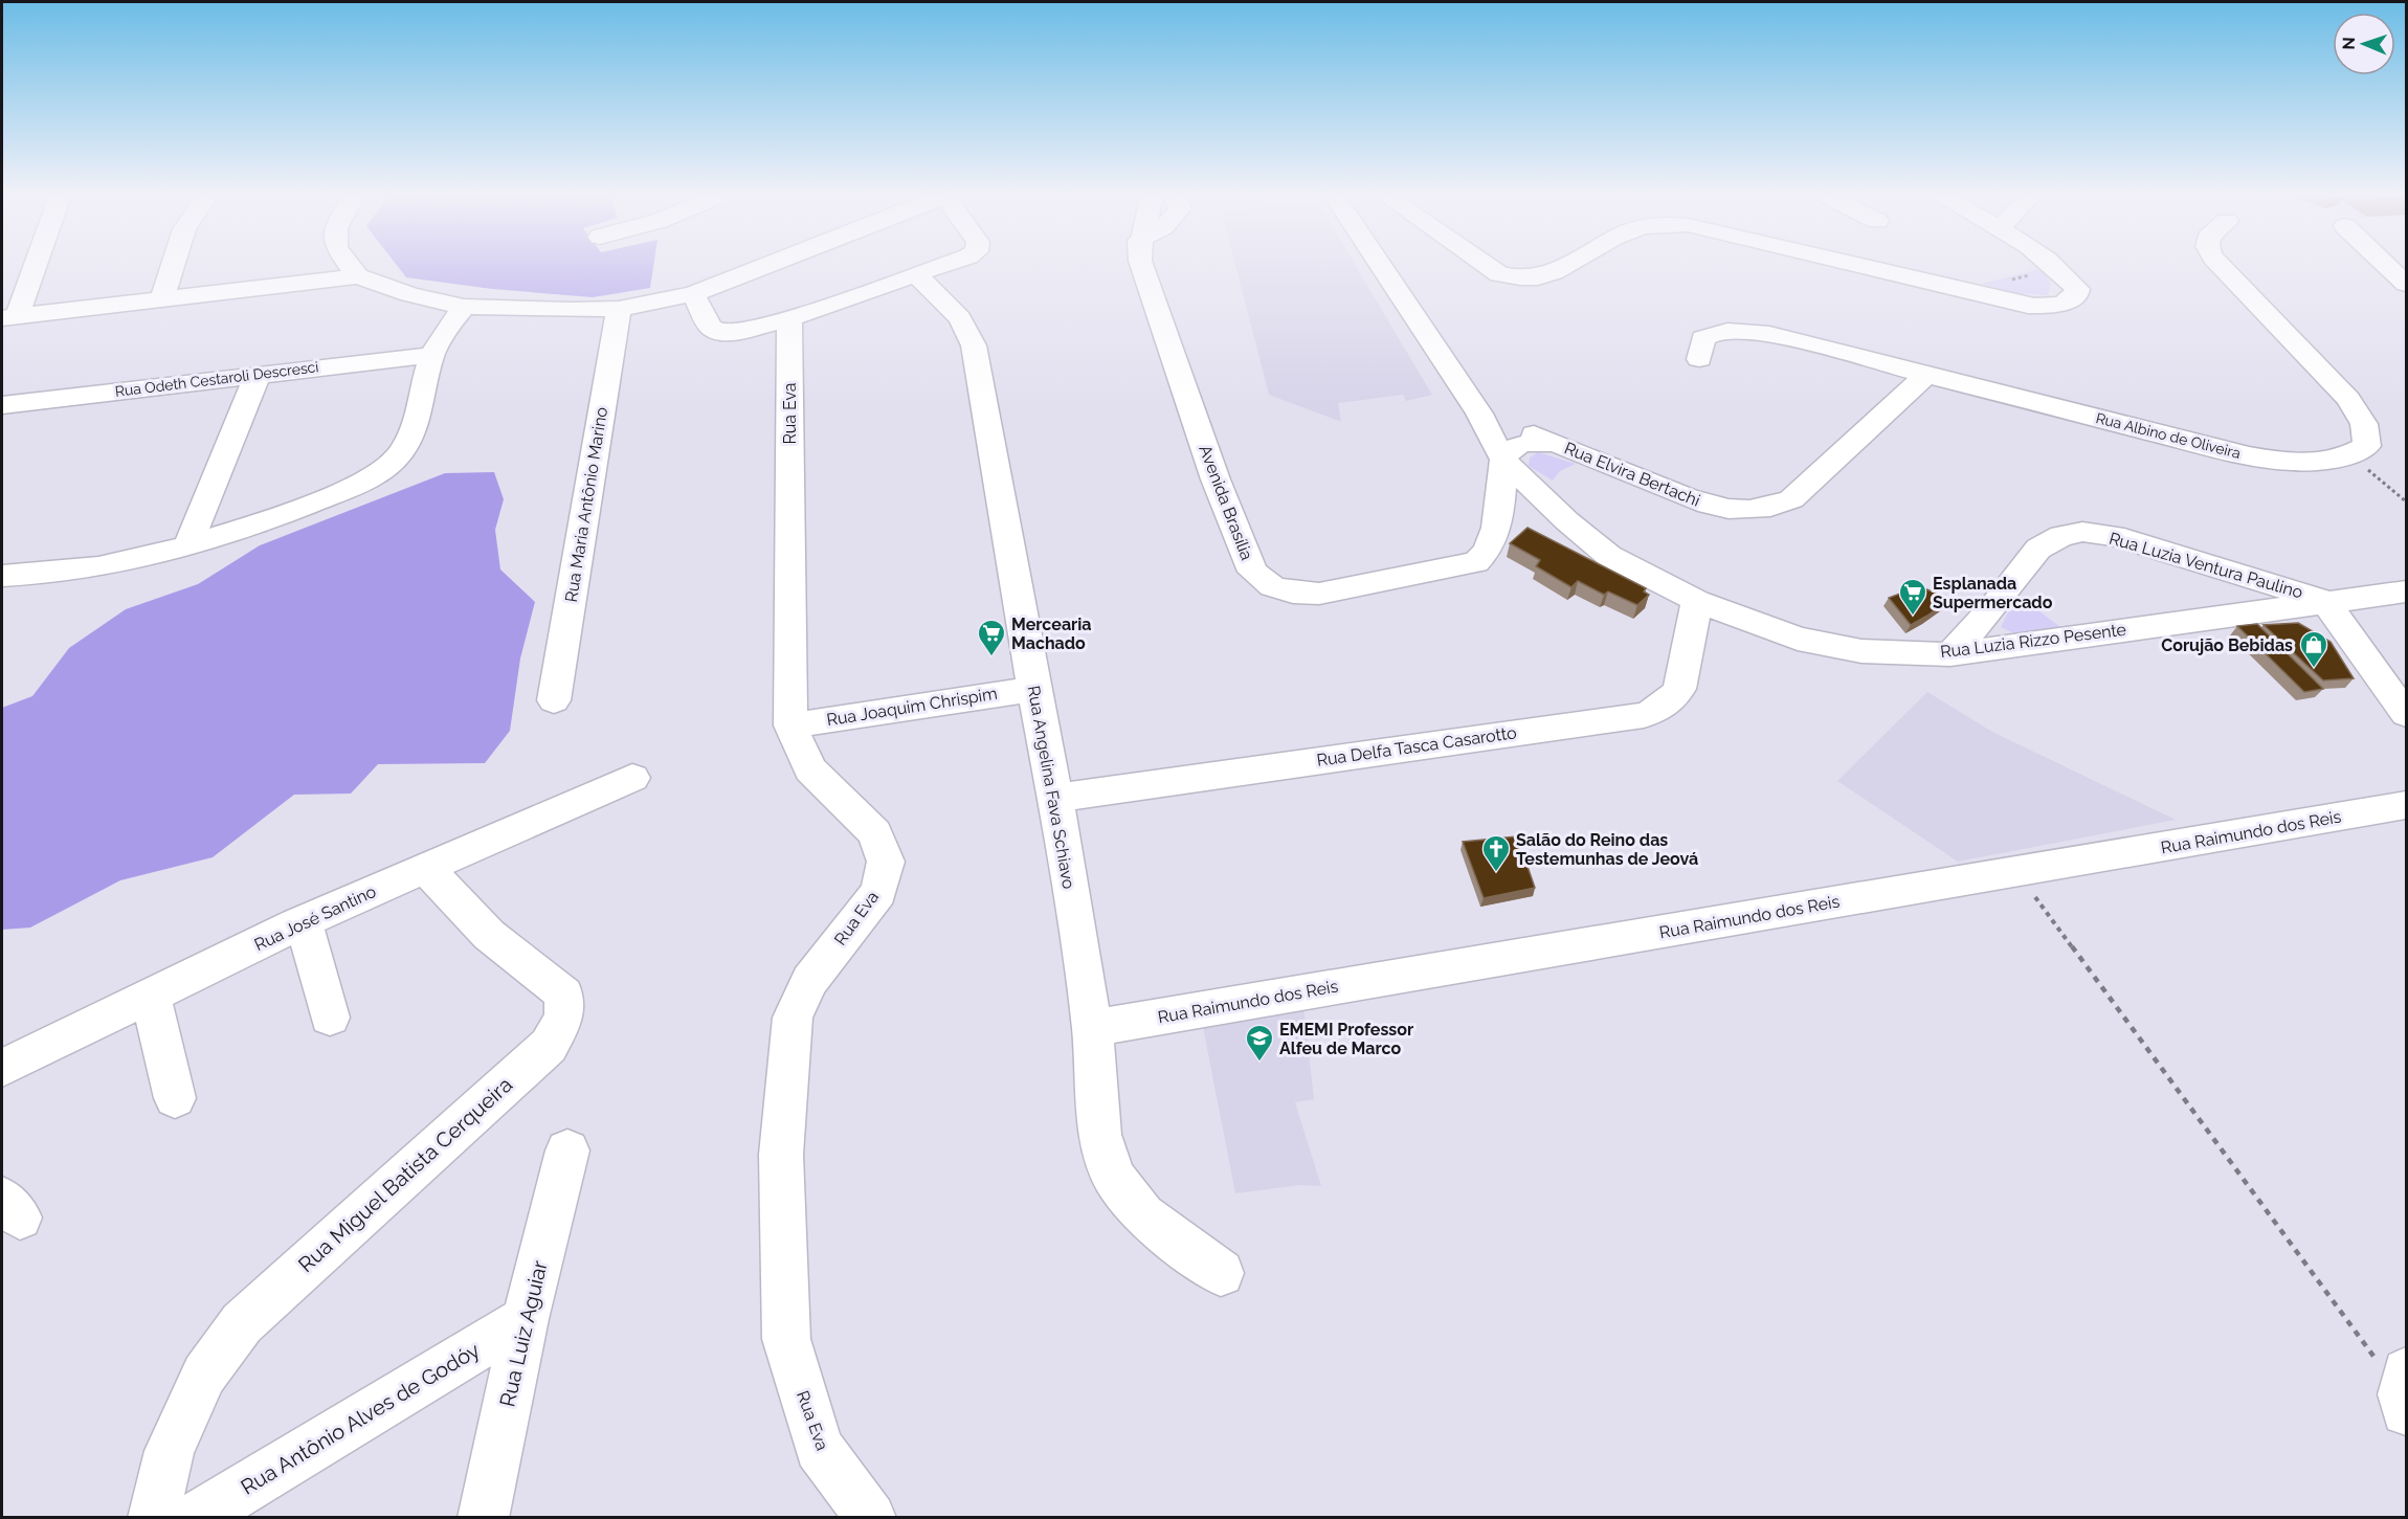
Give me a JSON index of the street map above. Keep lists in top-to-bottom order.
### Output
{
  "streets": {
    "street": [
      "Rua Odeth Cestaroli Descresci",
      "Rua Eva",
      "Rua Albino de Oliveira",
      "Rua Elvira Bertachi",
      "Avenida Brasília",
      "Rua Maria Antônio Marino",
      "Rua Luzia Ventura Paulino",
      "Rua Luzia Rizzo Pesente",
      "Rua Joaquim Chrispim",
      "Rua Delfa Tasca Casarotto",
      "Rua Angelina Fava Schiavo",
      "Rua Raimundo dos Reis",
      "Rua José Santino",
      "Rua Miguel Batista Cerqueira",
      "Rua Luiz Aguiar",
      "Rua Antônio Alves de Godóy"
    ]
  },
  "crossings": [
    ["Rua Eva", "Rua Joaquim Chrispim"],
    ["Rua Albino de Oliveira", "Rua Elvira Bertachi"],
    ["Rua Elvira Bertachi", "Rua Luzia Rizzo Pesente"],
    ["Avenida Brasília", "Rua Luzia Rizzo Pesente"],
    ["Rua Luzia Ventura Paulino", "Rua Luzia Rizzo Pesente"],
    ["Rua Luzia Rizzo Pesente", "Rua Delfa Tasca Casarotto"],
    ["Rua Joaquim Chrispim", "Rua Angelina Fava Schiavo"],
    ["Rua Delfa Tasca Casarotto", "Rua Angelina Fava Schiavo"],
    ["Rua Angelina Fava Schiavo", "Rua Raimundo dos Reis"],
    ["Rua José Santino", "Rua Miguel Batista Cerqueira"],
    ["Rua Luiz Aguiar", "Rua Antônio Alves de Godóy"]
  ],
  "places": {
    "supermarket": ["Esplanada Supermercado", "Mercearia Machado"],
    "shop": ["Corujão Bebidas"],
    "church": ["Salão do Reino das Testemunhas de Jeová"],
    "school or university": ["EMEMI Professor Alfeu de Marco"]
  },
  "north": "left"
}
